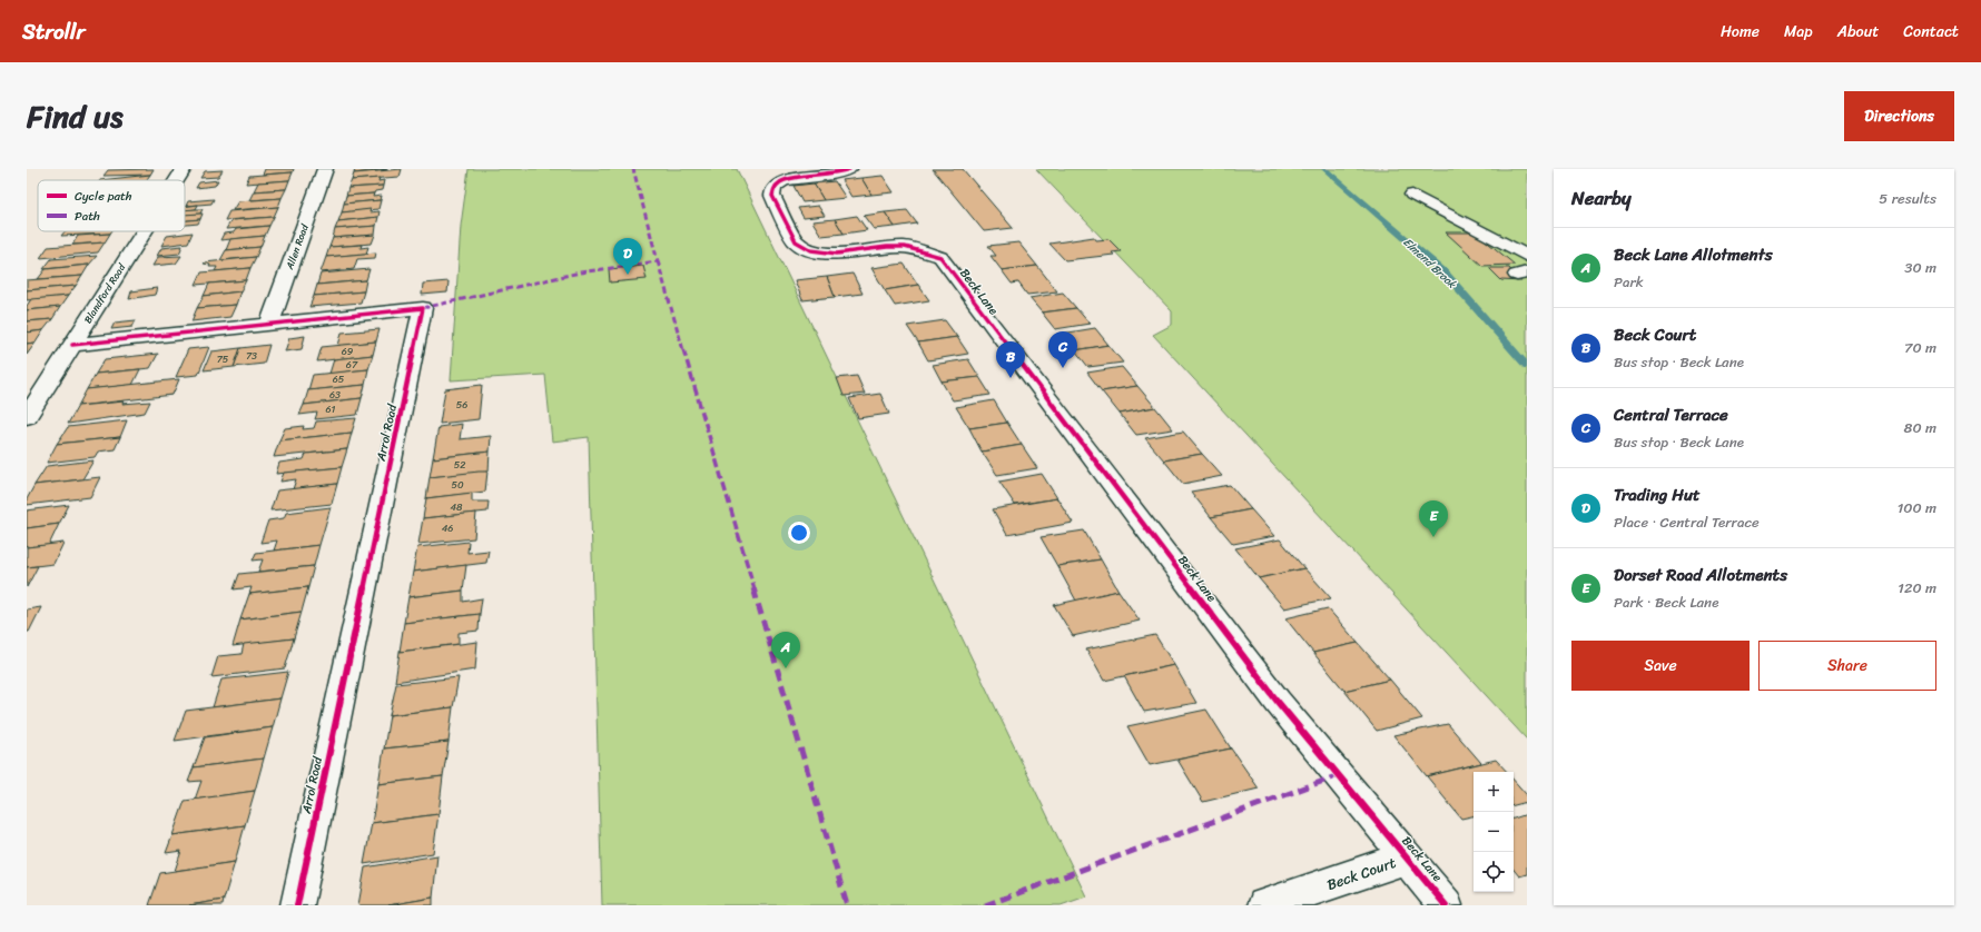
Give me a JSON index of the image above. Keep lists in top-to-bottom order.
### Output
{
  "streets": {
    "street": [
      "Allen Road",
      "Beck Lane",
      "Blandford Road",
      "Arrol Road",
      "Beck Court"
    ]
  },
  "crossings": [
    ["Allen Road", "Arrol Road"],
    ["Beck Lane", "Beck Court"],
    ["Blandford Road", "Arrol Road"]
  ],
  "water": ["Elmend Brook"],
  "house_numbers": [
    "69",
    "73",
    "75",
    "67",
    "65",
    "63",
    "56",
    "61",
    "52",
    "50",
    "48",
    "46"
  ],
  "legend": ["Cycle path", "Path"],
  "page": {
    "header": "Strollr",
    "nav": [
      "Home",
      "Map",
      "About",
      "Contact"
    ],
    "title": "Find us",
    "buttons": [
      "Directions",
      ["Save", "Share"]
    ],
    "heading": ["Nearby", "5 results"],
    "list": [
      {
        "mark": "A",
        "name": "Beck Lane Allotments",
        "note": "Park",
        "value": "30 m"
      },
      {
        "mark": "B",
        "name": "Beck Court",
        "note": "Bus stop · Beck Lane",
        "value": "70 m"
      },
      {
        "mark": "C",
        "name": "Central Terrace",
        "note": "Bus stop · Beck Lane",
        "value": "80 m"
      },
      {
        "mark": "D",
        "name": "Trading Hut",
        "note": "Place · Central Terrace",
        "value": "100 m"
      },
      {
        "mark": "E",
        "name": "Dorset Road Allotments",
        "note": "Park · Beck Lane",
        "value": "120 m"
      }
    ],
    "pins": [
      "D",
      "C",
      "B",
      "E",
      "A"
    ],
    "map_buttons": ["+", "−"]
  }
}
